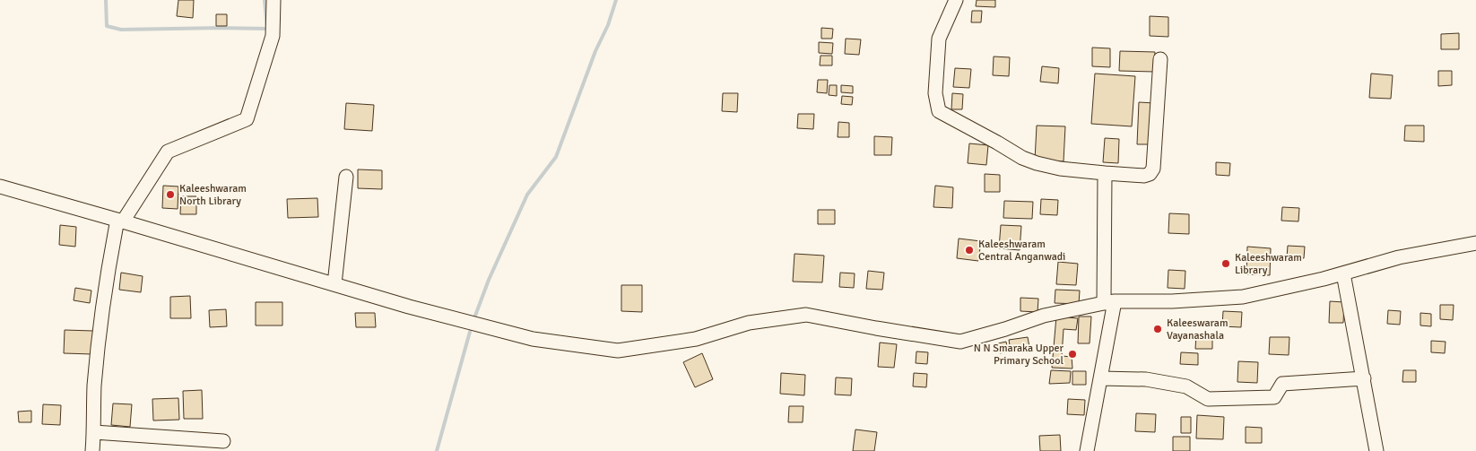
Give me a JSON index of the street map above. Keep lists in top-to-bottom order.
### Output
{
  "places": [
    "Kaleeshwaram North Library",
    "Kaleeshwaram Central Anganwadi",
    "Kaleeshwaram Library",
    "Kaleeswaram Vayanashala",
    "N N Smaraka Upper Primary School"
  ]
}
